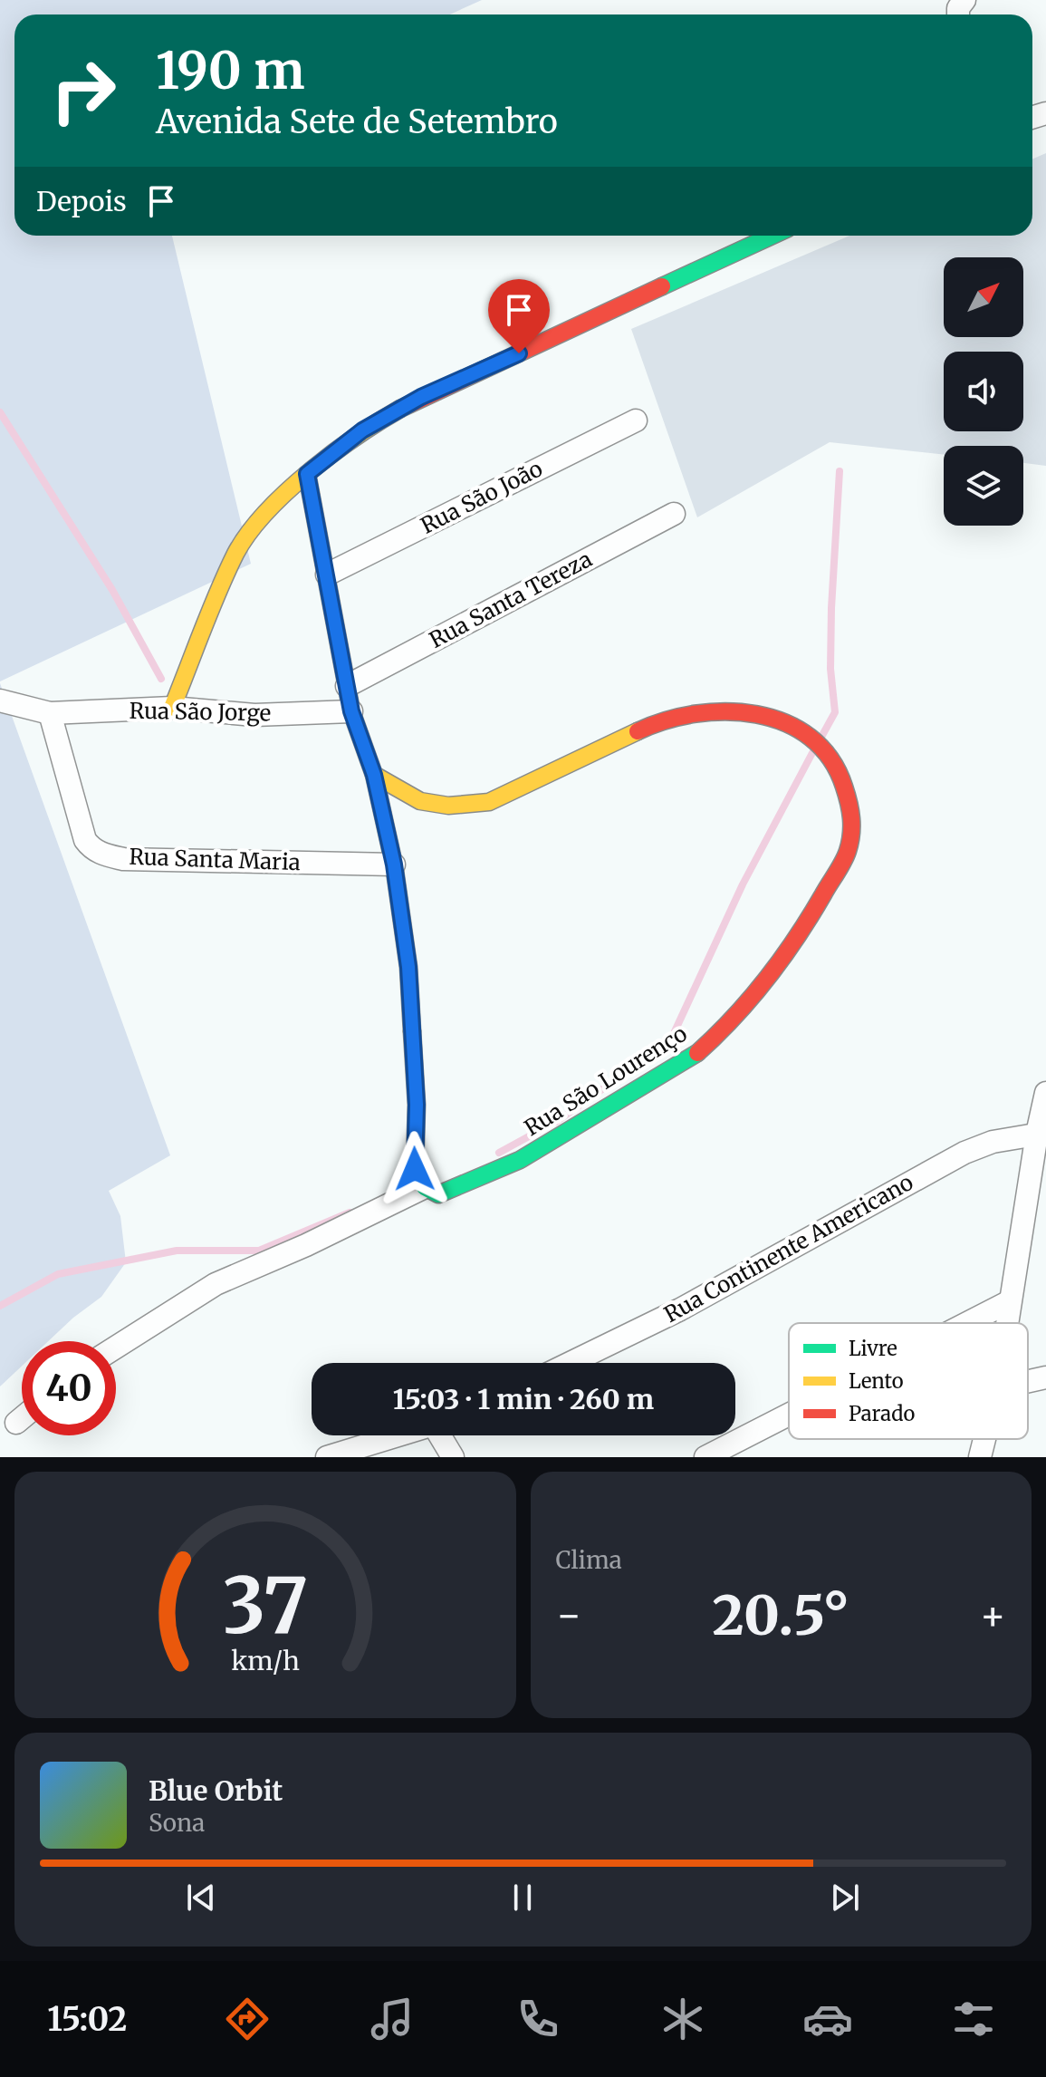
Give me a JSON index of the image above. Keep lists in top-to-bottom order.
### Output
{
  "streets": {
    "street": [
      "Rua São João",
      "Rua Santa Tereza",
      "Rua São Jorge",
      "Rua Santa Maria",
      "Rua São Lourenço",
      "Rua Continente Americano"
    ]
  },
  "crossings": [
    ["Rua São Jorge", "Rua Santa Maria"]
  ],
  "legend": ["Livre", "Lento", "Parado"],
  "north": "top right",
  "page": {
    "turn": ["190 m", "Avenida Sete de Setembro"],
    "then": "Depois",
    "limit": "40",
    "trip": "15:03 · 1 min · 260 m",
    "tile": "Clima",
    "heat": ["−", "20.5°", "+"],
    "song": ["Blue Orbit", "Sona"],
    "tabs": "15:02",
    "gauge": ["37", "km/h"]
  }
}
